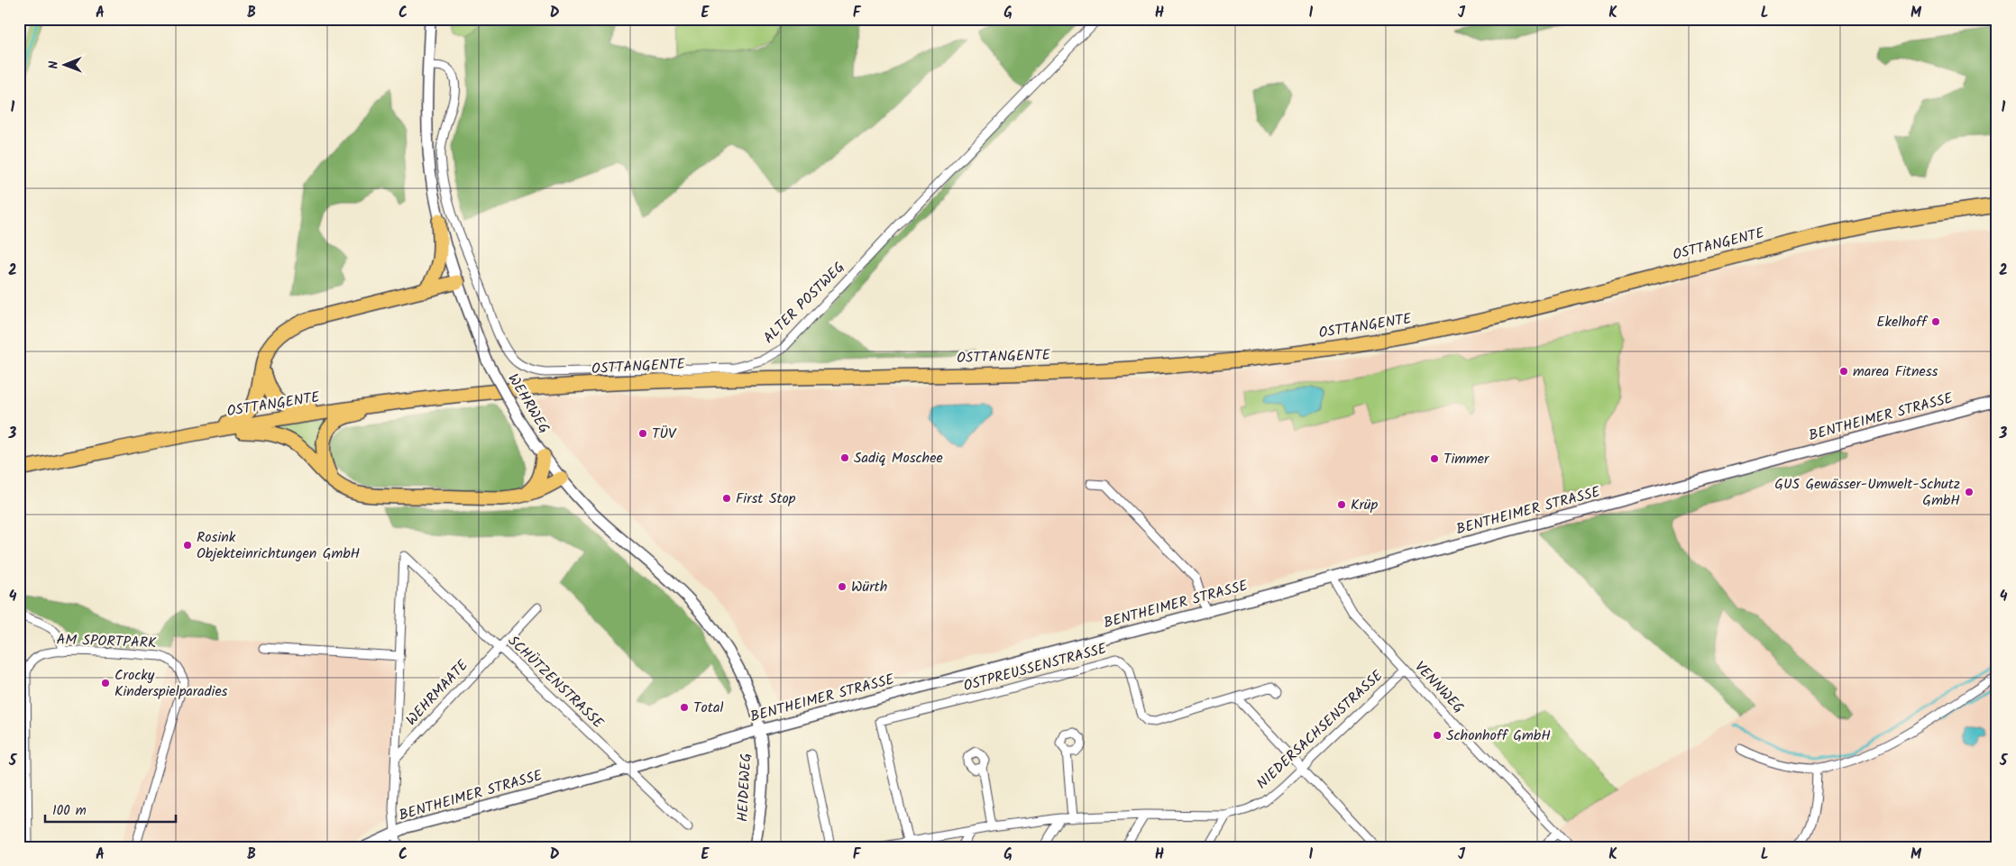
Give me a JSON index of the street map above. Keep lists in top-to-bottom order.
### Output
{
  "streets": {
    "main road": ["OSTTANGENTE"],
    "street": [
      "ALTER POSTWEG",
      "WEHRWEG",
      "BENTHEIMER STRASSE",
      "AM SPORTPARK",
      "OSTPREUSSENSTRASSE",
      "SCHÜTZENSTRASSE",
      "VENNWEG",
      "WEHRMAATE",
      "NIEDERSACHSENSTRASSE",
      "HEIDEWEG"
    ]
  },
  "crossings": [
    ["ALTER POSTWEG", "WEHRWEG"],
    ["WEHRWEG", "BENTHEIMER STRASSE"],
    ["WEHRWEG", "HEIDEWEG"],
    ["BENTHEIMER STRASSE", "SCHÜTZENSTRASSE"],
    ["BENTHEIMER STRASSE", "VENNWEG"],
    ["BENTHEIMER STRASSE", "WEHRMAATE"],
    ["BENTHEIMER STRASSE", "HEIDEWEG"],
    ["OSTPREUSSENSTRASSE", "NIEDERSACHSENSTRASSE"],
    ["SCHÜTZENSTRASSE", "WEHRMAATE"],
    ["VENNWEG", "NIEDERSACHSENSTRASSE"]
  ],
  "places": [
    "Ekelhoff",
    "marea Fitness",
    "TÜV",
    "Sadiq Moschee",
    "Timmer",
    "GUS Gewässer-Umwelt-Schutz GmbH",
    "First Stop",
    "Krüp",
    "Rosink Objekteinrichtungen GmbH",
    "Würth",
    "Crocky Kinderspielparadies",
    "Total",
    "Schonhoff GmbH"
  ],
  "scale_bar": "100 m",
  "north": "left",
  "grid": {
    "columns": [
      "A",
      "B",
      "C",
      "D",
      "E",
      "F",
      "G",
      "H",
      "I",
      "J",
      "K",
      "L",
      "M"
    ],
    "rows": [
      "1",
      "2",
      "3",
      "4",
      "5"
    ]
  }
}
